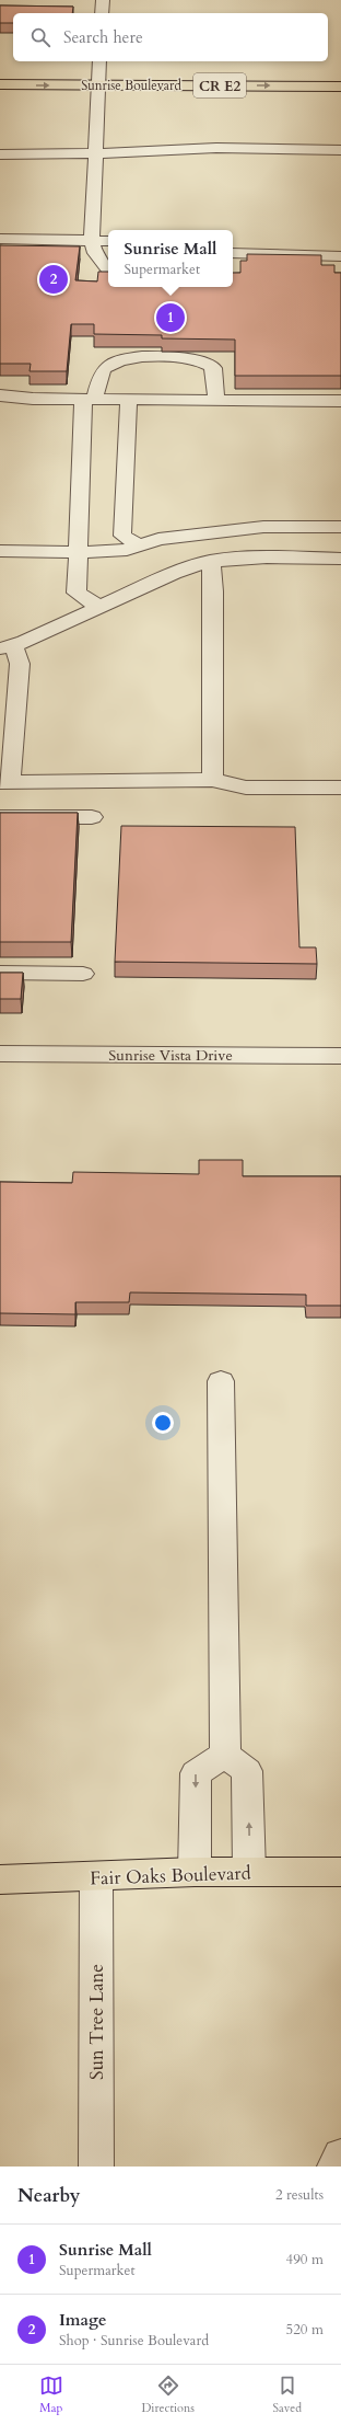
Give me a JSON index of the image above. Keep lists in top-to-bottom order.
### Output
{
  "streets": {
    "main road": ["Sunrise Boulevard", "CR E2", "Fair Oaks Boulevard"],
    "street": ["Sunrise Vista Drive", "Sun Tree Lane"]
  },
  "crossings": [
    ["Fair Oaks Boulevard", "Sun Tree Lane"]
  ],
  "page": {
    "search": "Search here",
    "popup": ["Sunrise Mall", "Supermarket"],
    "pins": ["2", "1"],
    "heading": ["Nearby", "2 results"],
    "list": [
      {
        "mark": "1",
        "name": "Sunrise Mall",
        "note": "Supermarket",
        "value": "490 m"
      },
      {
        "mark": "2",
        "name": "Image",
        "note": "Shop · Sunrise Boulevard",
        "value": "520 m"
      }
    ],
    "nav": ["Map", "Directions", "Saved"]
  }
}
